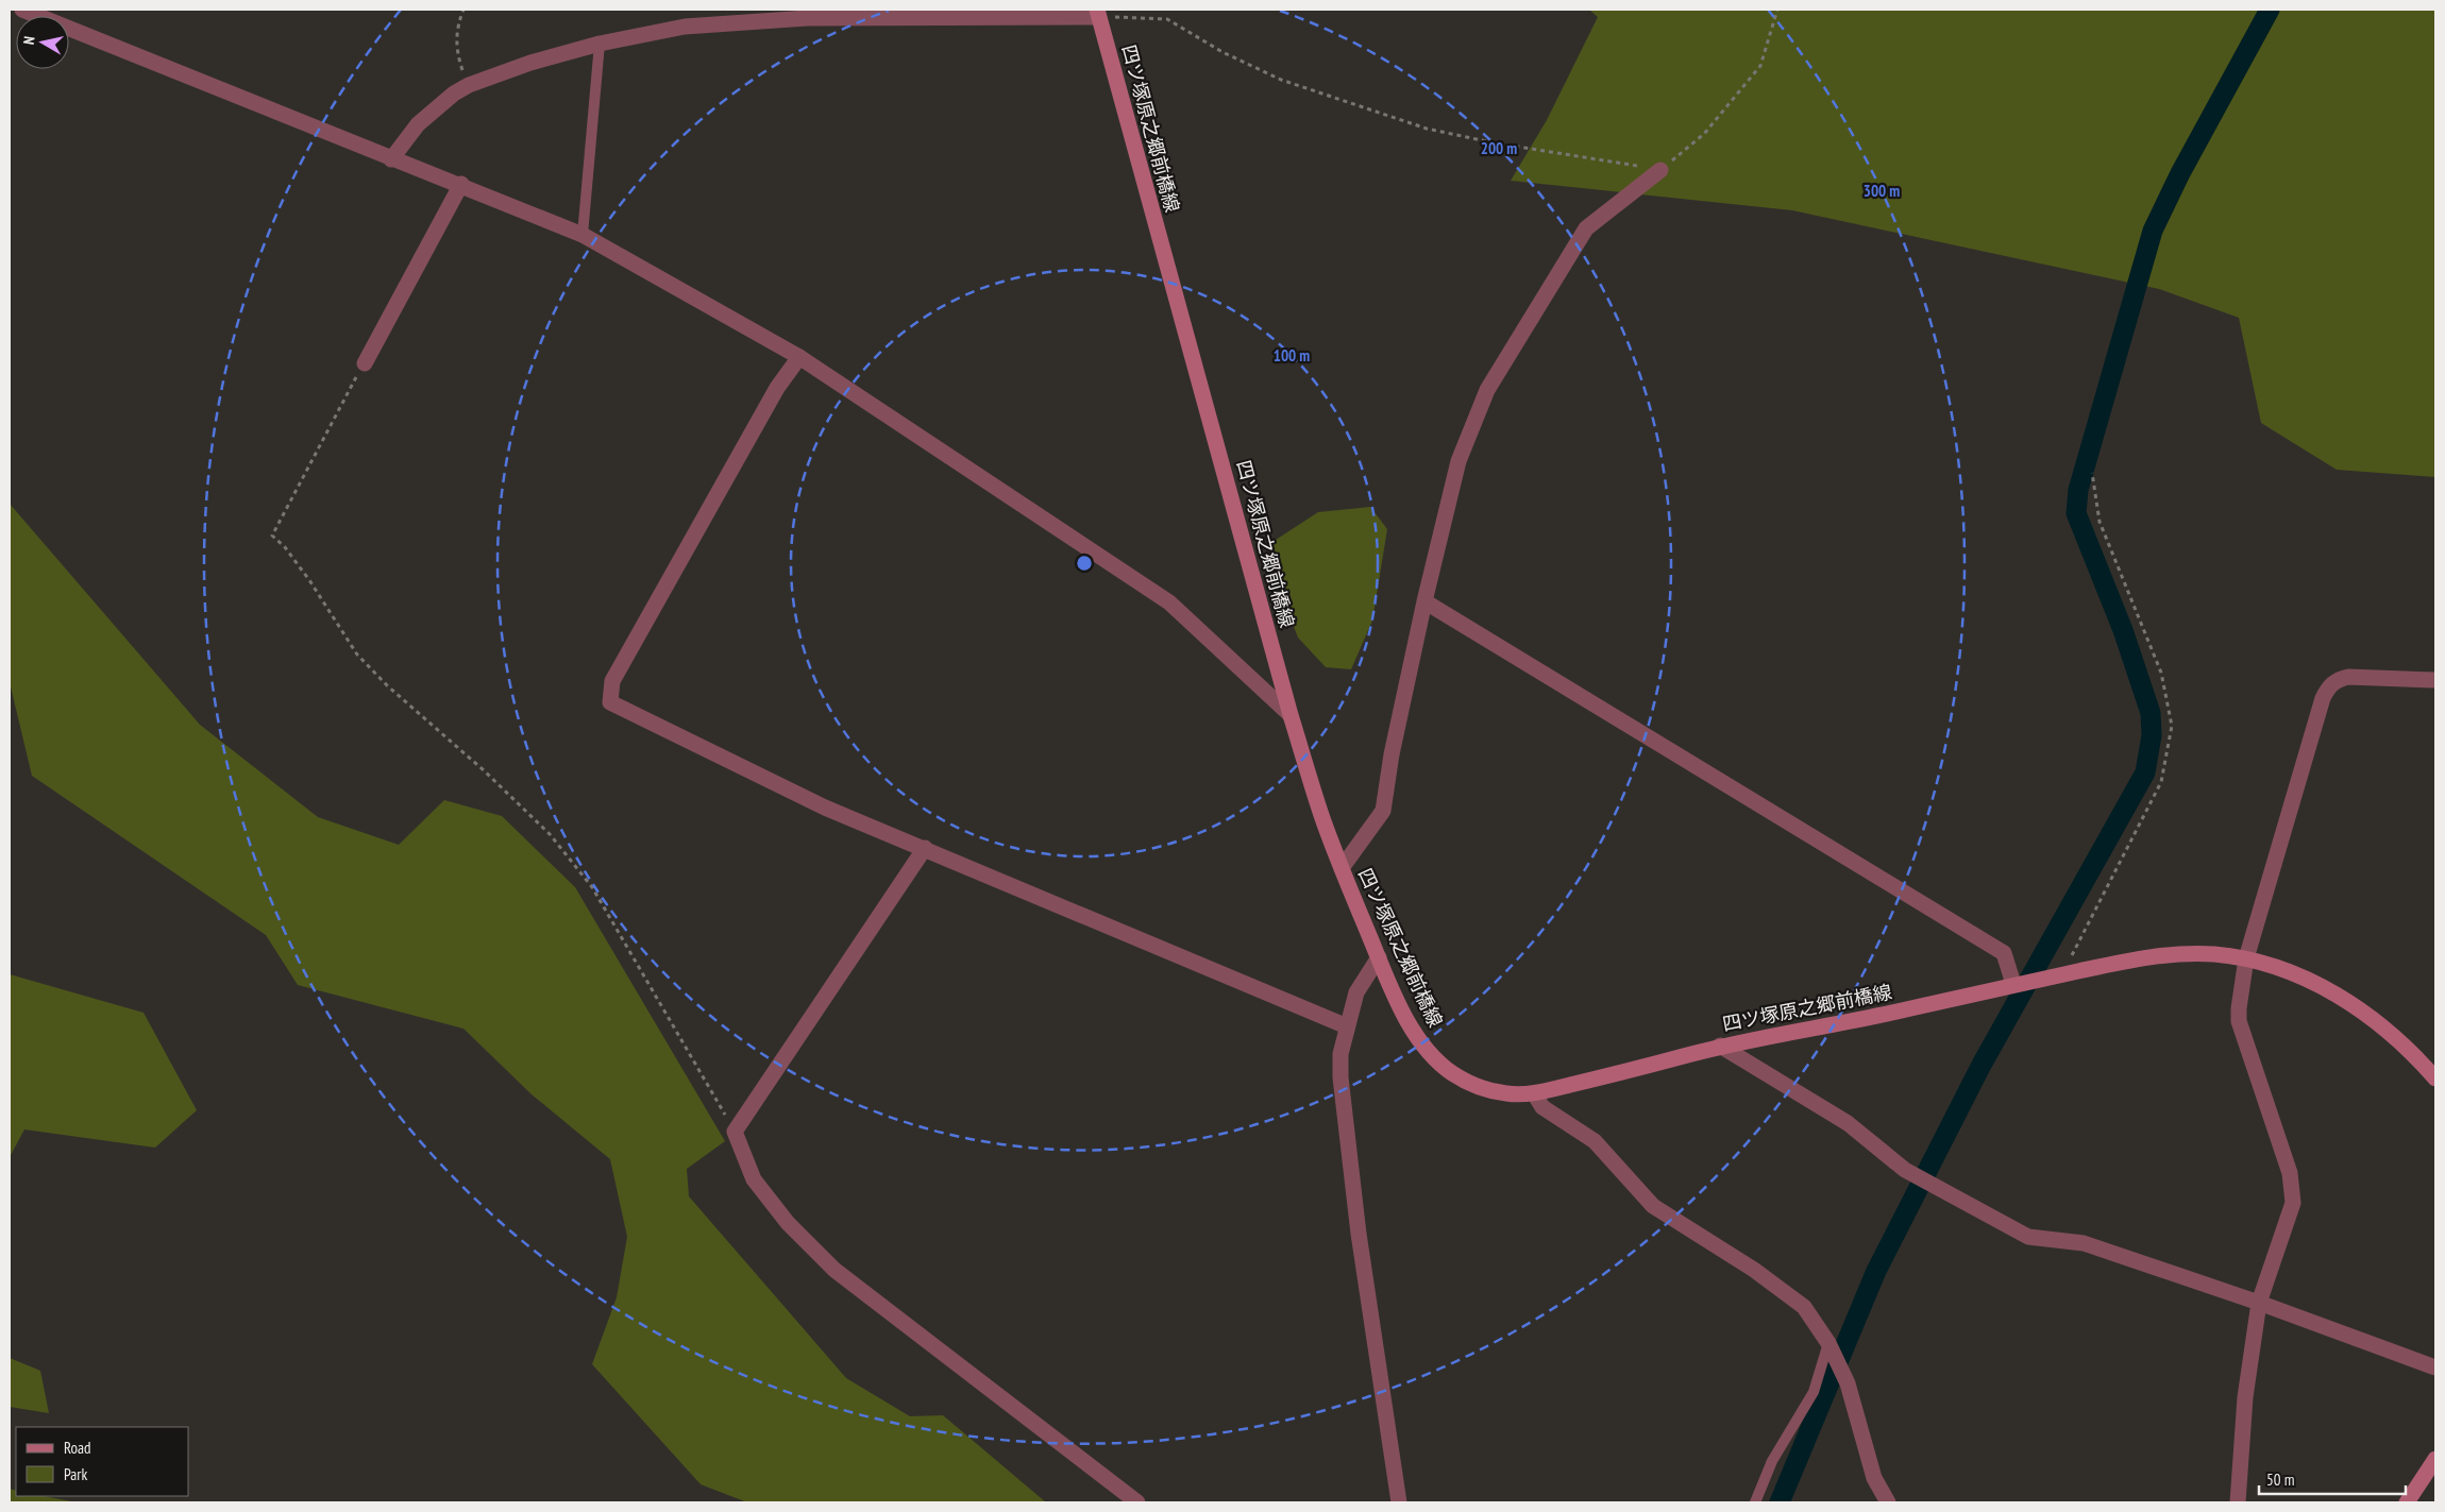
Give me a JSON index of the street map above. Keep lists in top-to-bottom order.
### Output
{
  "streets": {
    "main road": ["四ツ塚原之郷前橋線"]
  },
  "legend": ["Road", "Park"],
  "scale_bar": "50 m",
  "north": "left",
  "rings": ["200 m", "300 m", "100 m"]
}
